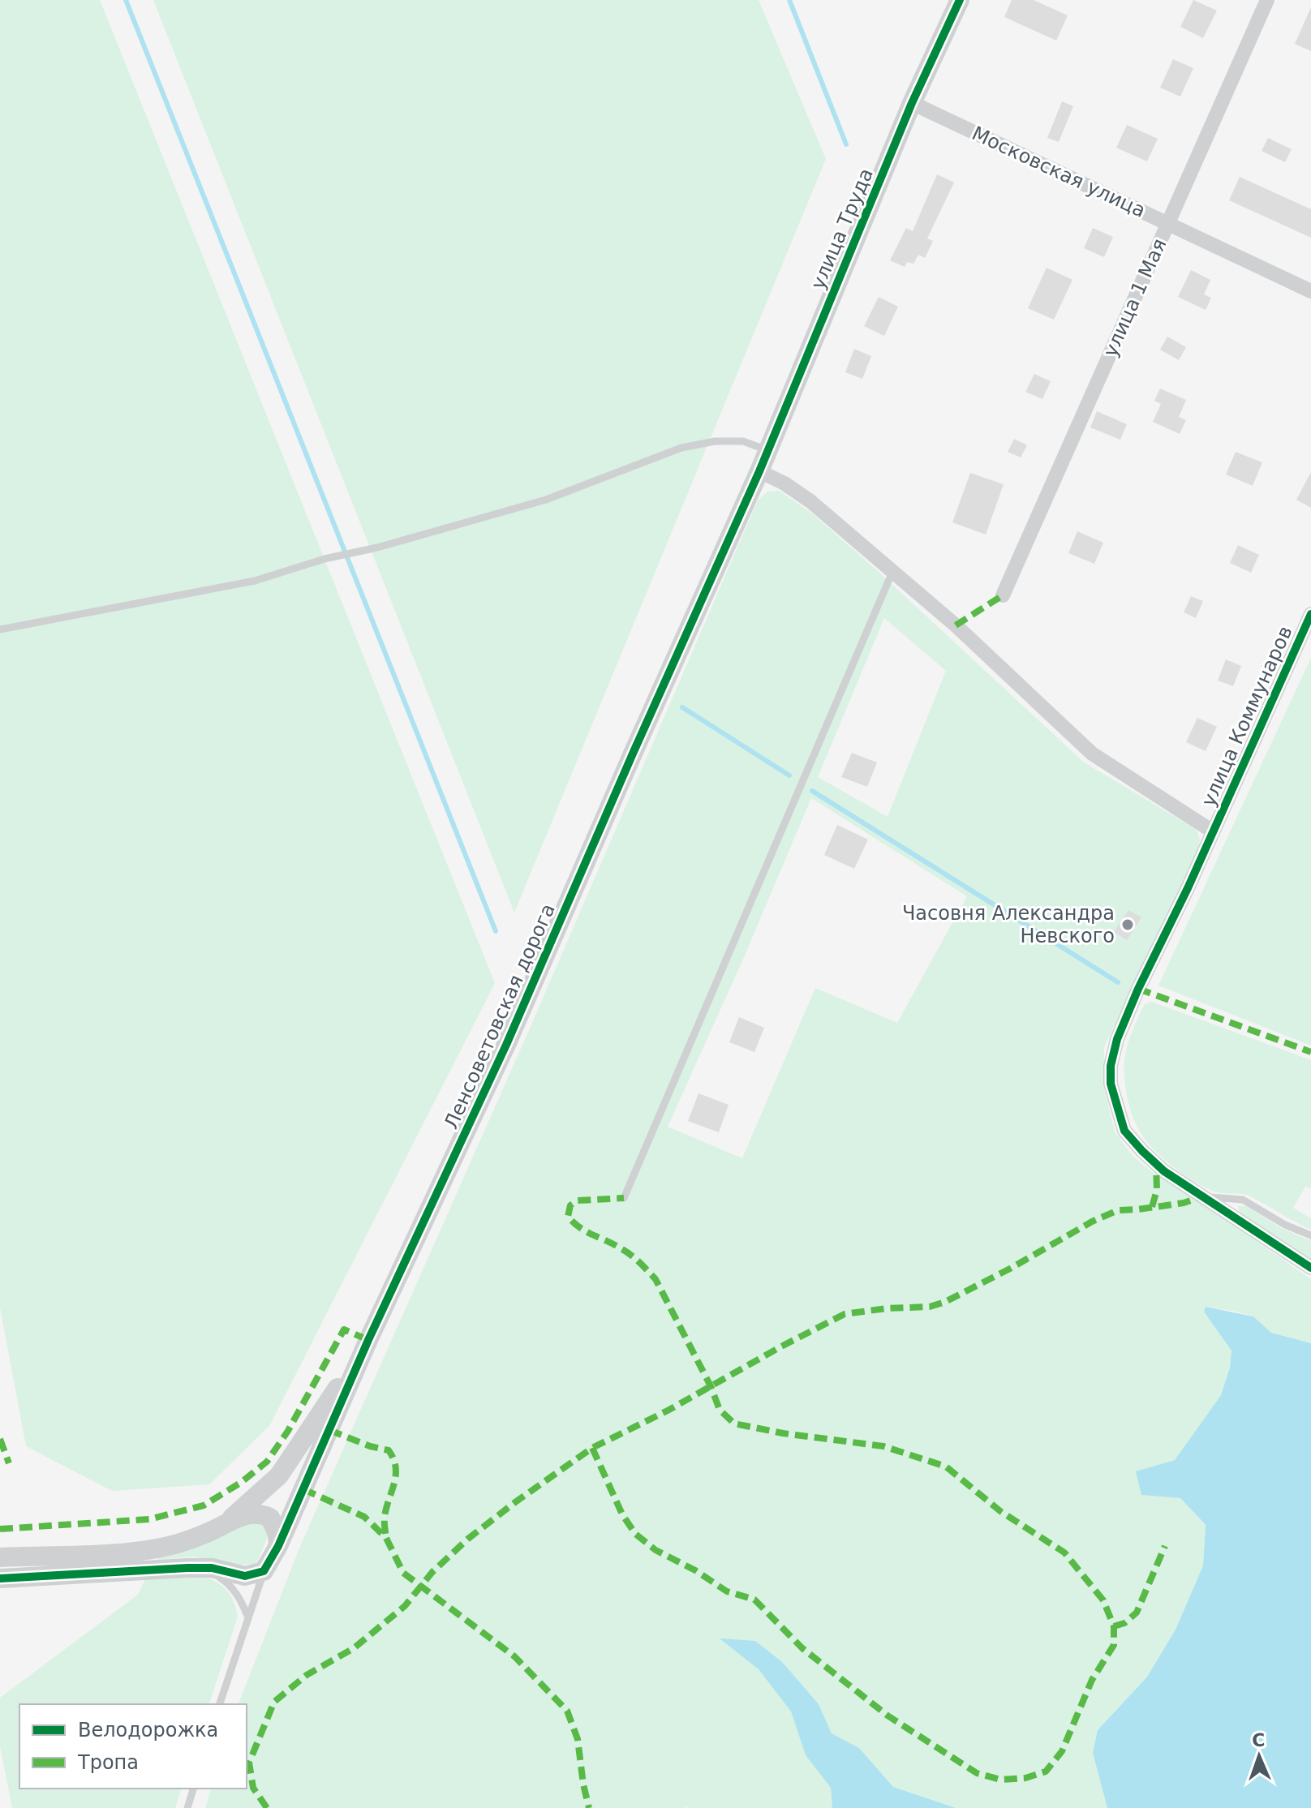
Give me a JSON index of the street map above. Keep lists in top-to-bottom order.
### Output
{
  "streets": {
    "street": [
      "Московская улица",
      "улица Труда",
      "улица 1 Мая",
      "улица Коммунаров",
      "Ленсоветовская дорога"
    ]
  },
  "crossings": [
    ["Московская улица", "улица Труда"],
    ["Московская улица", "улица 1 Мая"],
    ["улица Труда", "Ленсоветовская дорога"]
  ],
  "places": ["Часовня Александра Невского"],
  "legend": ["Велодорожка", "Тропа"],
  "north": "top"
}
